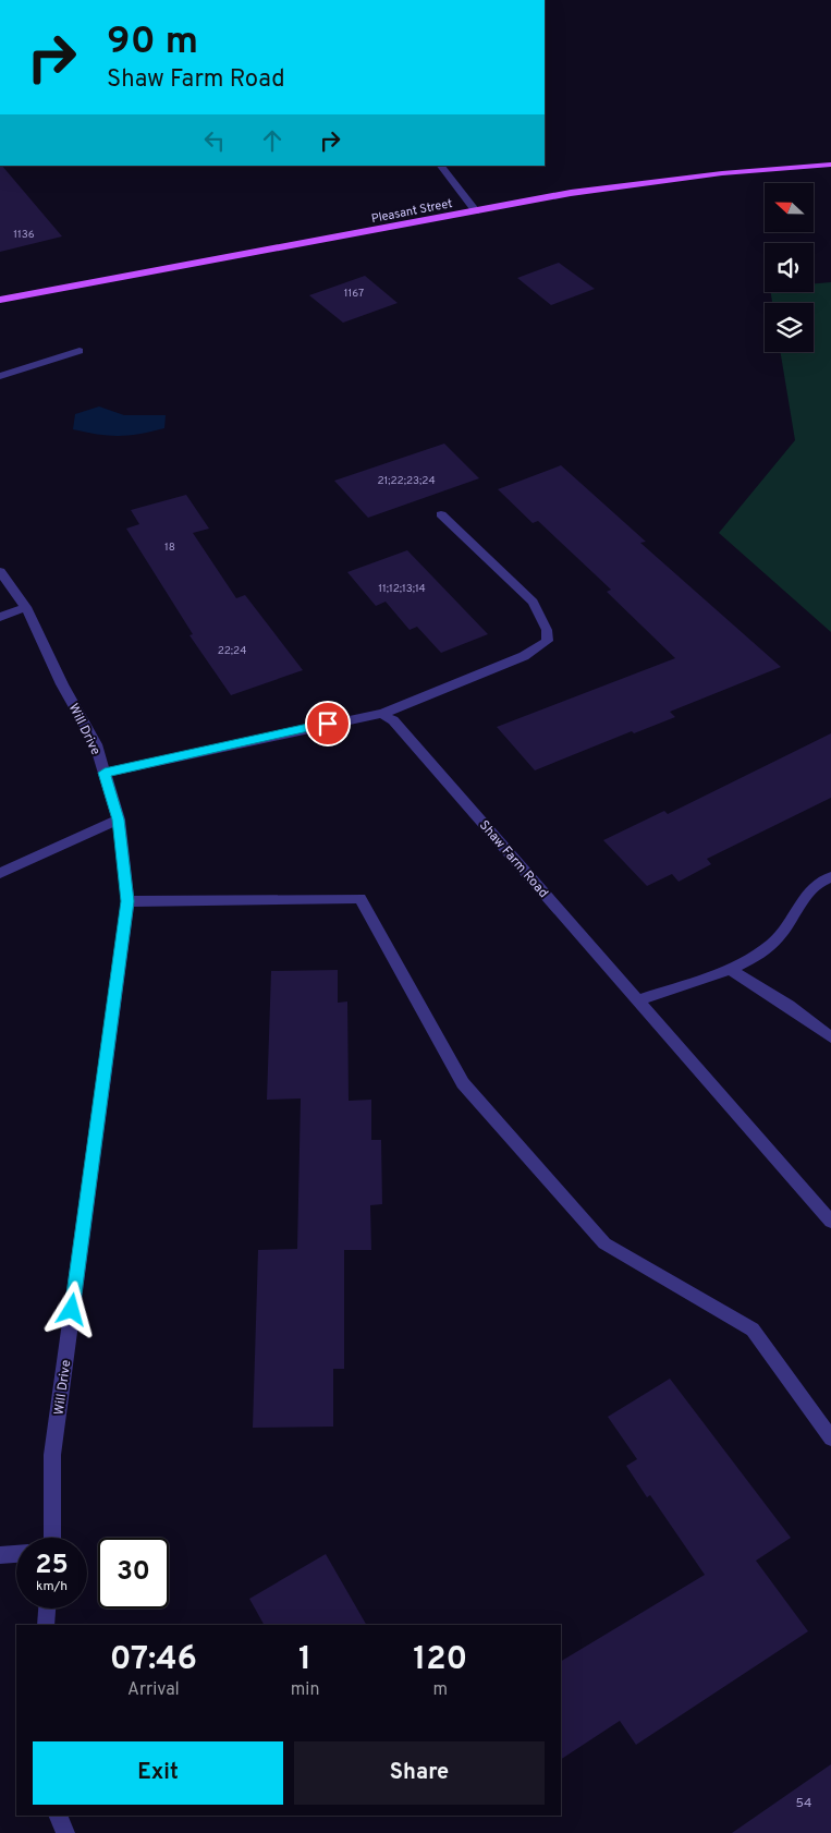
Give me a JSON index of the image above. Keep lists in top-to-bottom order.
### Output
{
  "streets": {
    "main road": ["Pleasant Street"],
    "street": ["Will Drive", "Shaw Farm Road"]
  },
  "house_numbers": [
    "1136",
    "1167",
    "21;22;23;24",
    "18",
    "11;12;13;14",
    "22;24",
    "54"
  ],
  "north": "left",
  "page": {
    "turn": ["90 m", "Shaw Farm Road"],
    "speed": "25 km/h",
    "limit": "30",
    "eta": [
      "07:46",
      "Arrival",
      "1",
      "min",
      "120",
      "m"
    ],
    "buttons": ["Exit", "Share"]
  }
}
